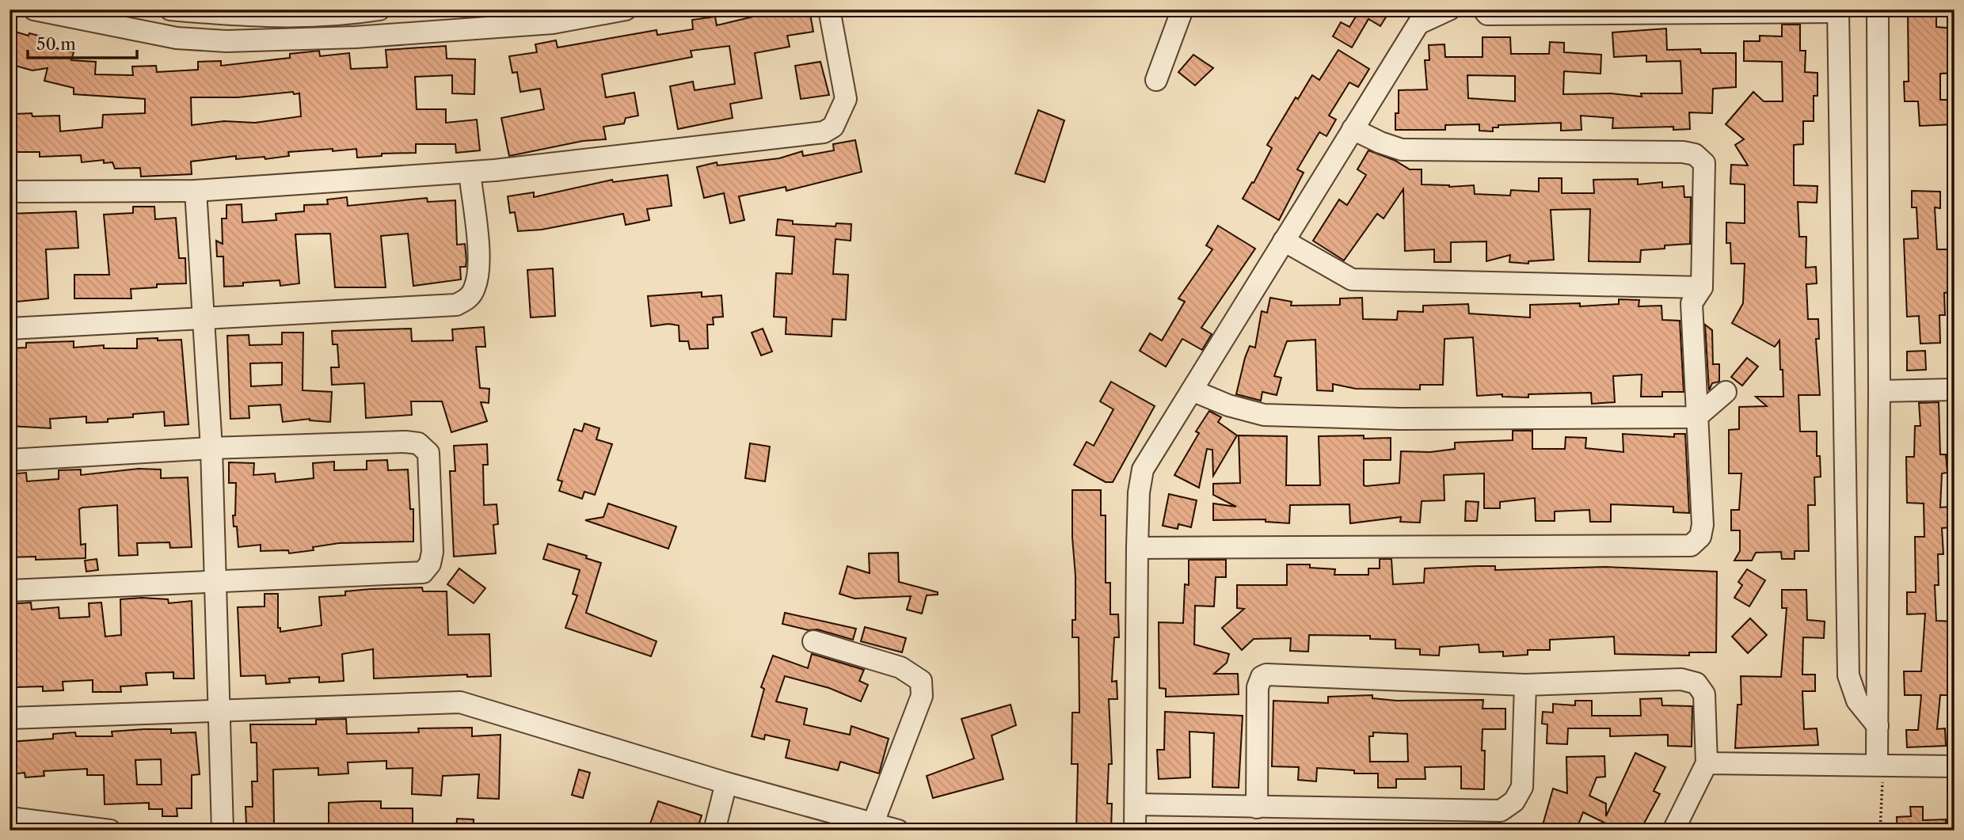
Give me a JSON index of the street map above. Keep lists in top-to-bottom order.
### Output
{
  "scale_bar": "50 m"
}
